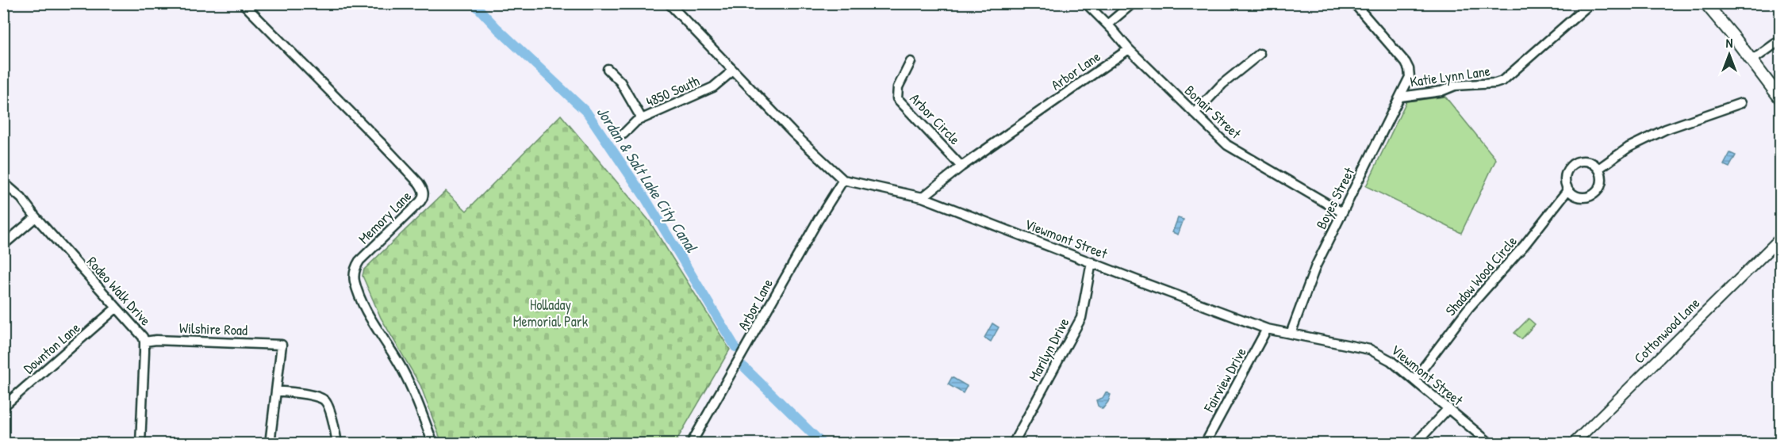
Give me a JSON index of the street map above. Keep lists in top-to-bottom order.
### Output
{
  "streets": {
    "street": [
      "Arbor Lane",
      "Katie Lynn Lane",
      "4850 South",
      "Bonair Street",
      "Arbor Circle",
      "Boyes Street",
      "Memory Lane",
      "Viewmont Street",
      "Shadow Wood Circle",
      "Rodeo Walk Drive",
      "Wilshire Road",
      "Cottonwood Lane",
      "Downton Lane",
      "Marilyn Drive",
      "Fairview Drive"
    ]
  },
  "crossings": [
    ["Arbor Lane", "Bonair Street"],
    ["Arbor Lane", "Arbor Circle"],
    ["Arbor Lane", "Viewmont Street"],
    ["Katie Lynn Lane", "Boyes Street"],
    ["4850 South", "Viewmont Street"],
    ["Bonair Street", "Boyes Street"],
    ["Boyes Street", "Viewmont Street"],
    ["Viewmont Street", "Shadow Wood Circle"],
    ["Viewmont Street", "Marilyn Drive"],
    ["Viewmont Street", "Fairview Drive"],
    ["Rodeo Walk Drive", "Wilshire Road"],
    ["Rodeo Walk Drive", "Downton Lane"]
  ],
  "water": ["Jordan & Salt Lake City Canal"],
  "parks": ["Holladay Memorial Park"],
  "north": "top"
}
